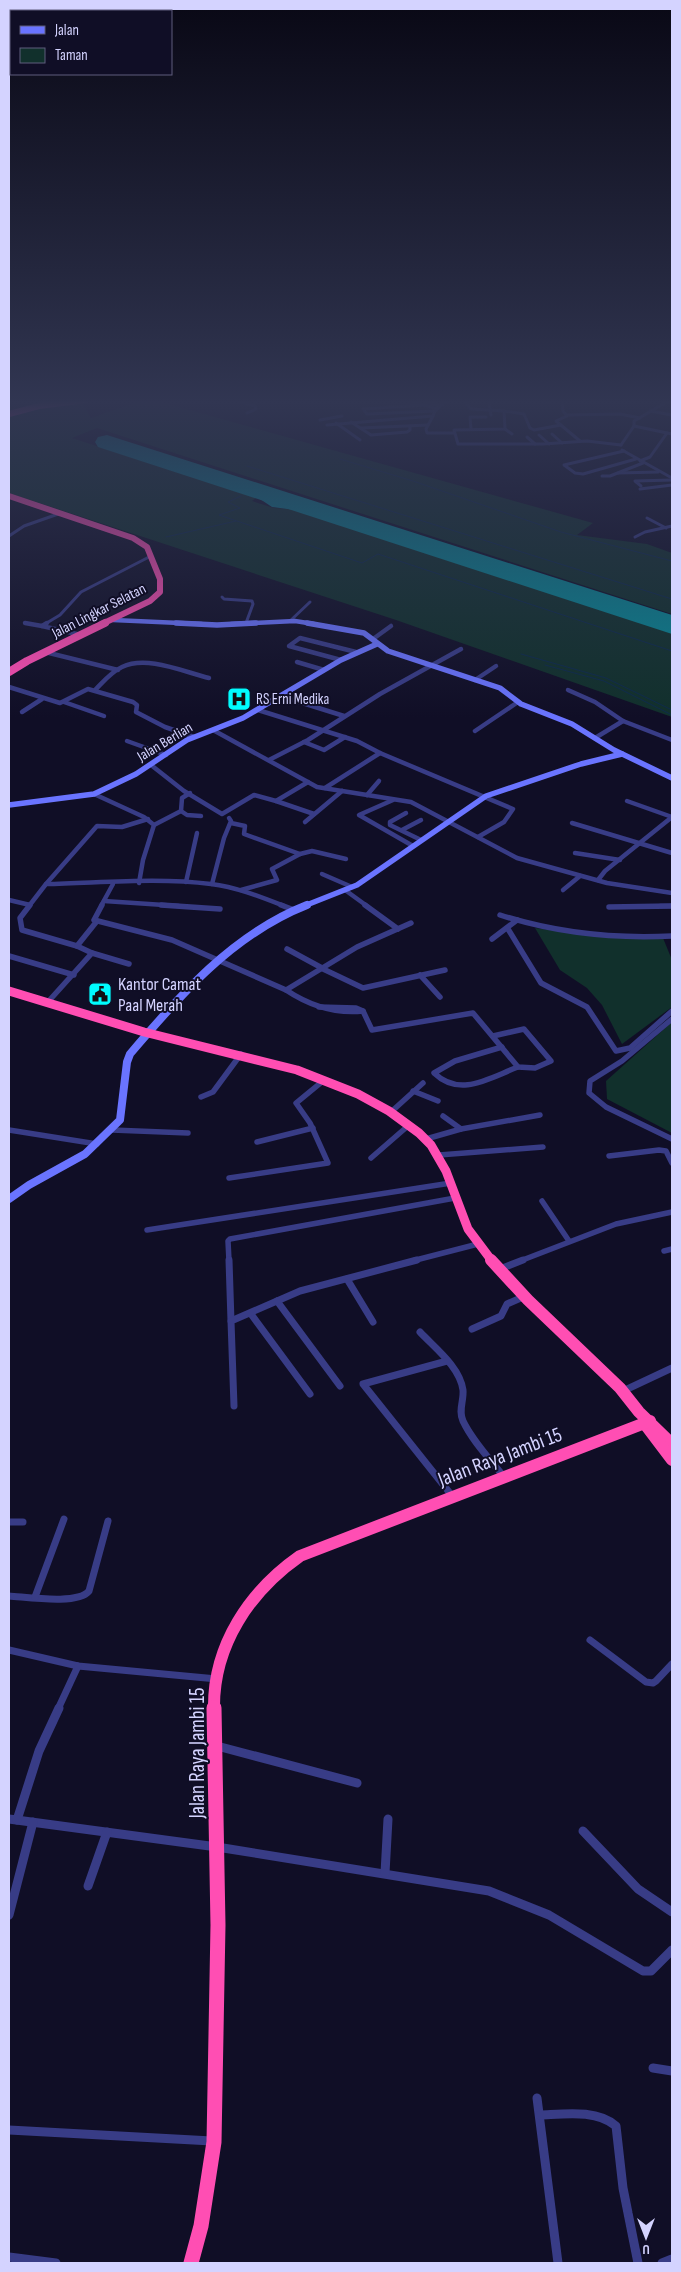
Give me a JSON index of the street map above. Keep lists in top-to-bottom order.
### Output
{
  "streets": {
    "highway": ["Jalan Lingkar Selatan", "Jalan Raya Jambi 15"],
    "street": ["Jalan Berlian"]
  },
  "places": {
    "hospital": ["RS Erni Medika"],
    "public building": ["Kantor Camat Paal Merah"]
  },
  "legend": ["Jalan", "Taman"],
  "north": "bottom"
}
